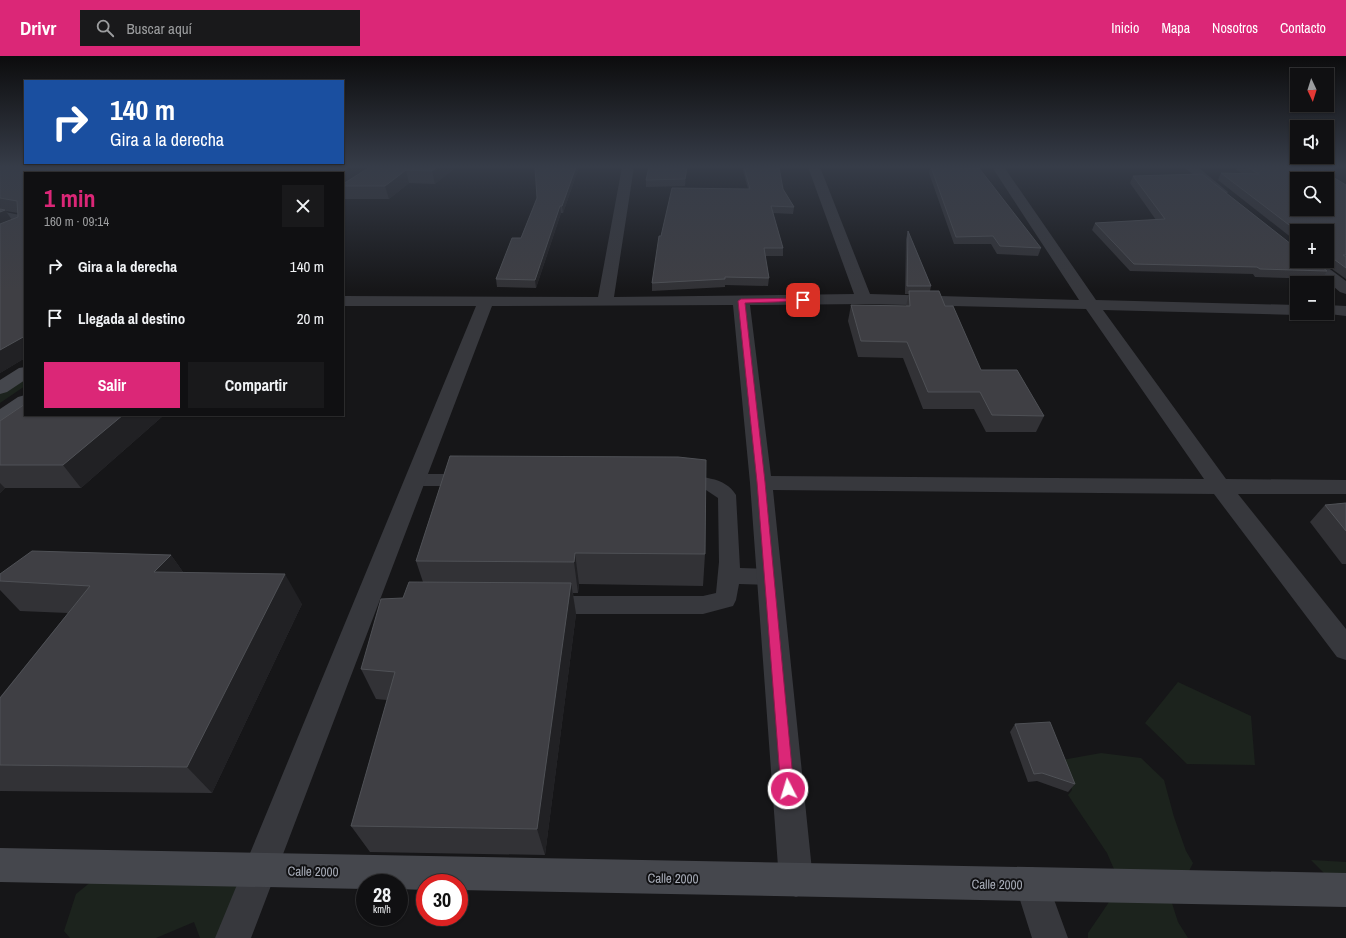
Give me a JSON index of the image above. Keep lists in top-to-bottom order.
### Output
{
  "streets": {
    "street": ["Calle 2000"]
  },
  "north": "bottom",
  "page": {
    "header": "Drivr",
    "search": "Buscar aquí",
    "nav": [
      "Inicio",
      "Mapa",
      "Nosotros",
      "Contacto"
    ],
    "map_buttons": ["+", "−"],
    "turn": ["140 m", "Gira a la derecha"],
    "heading": ["1 min", "160 m · 09:14"],
    "list": [
      {
        "name": "Gira a la derecha",
        "value": "140 m"
      },
      {
        "name": "Llegada al destino",
        "value": "20 m"
      }
    ],
    "buttons": ["Salir", "Compartir"],
    "speed": "28 km/h",
    "limit": "30"
  }
}
